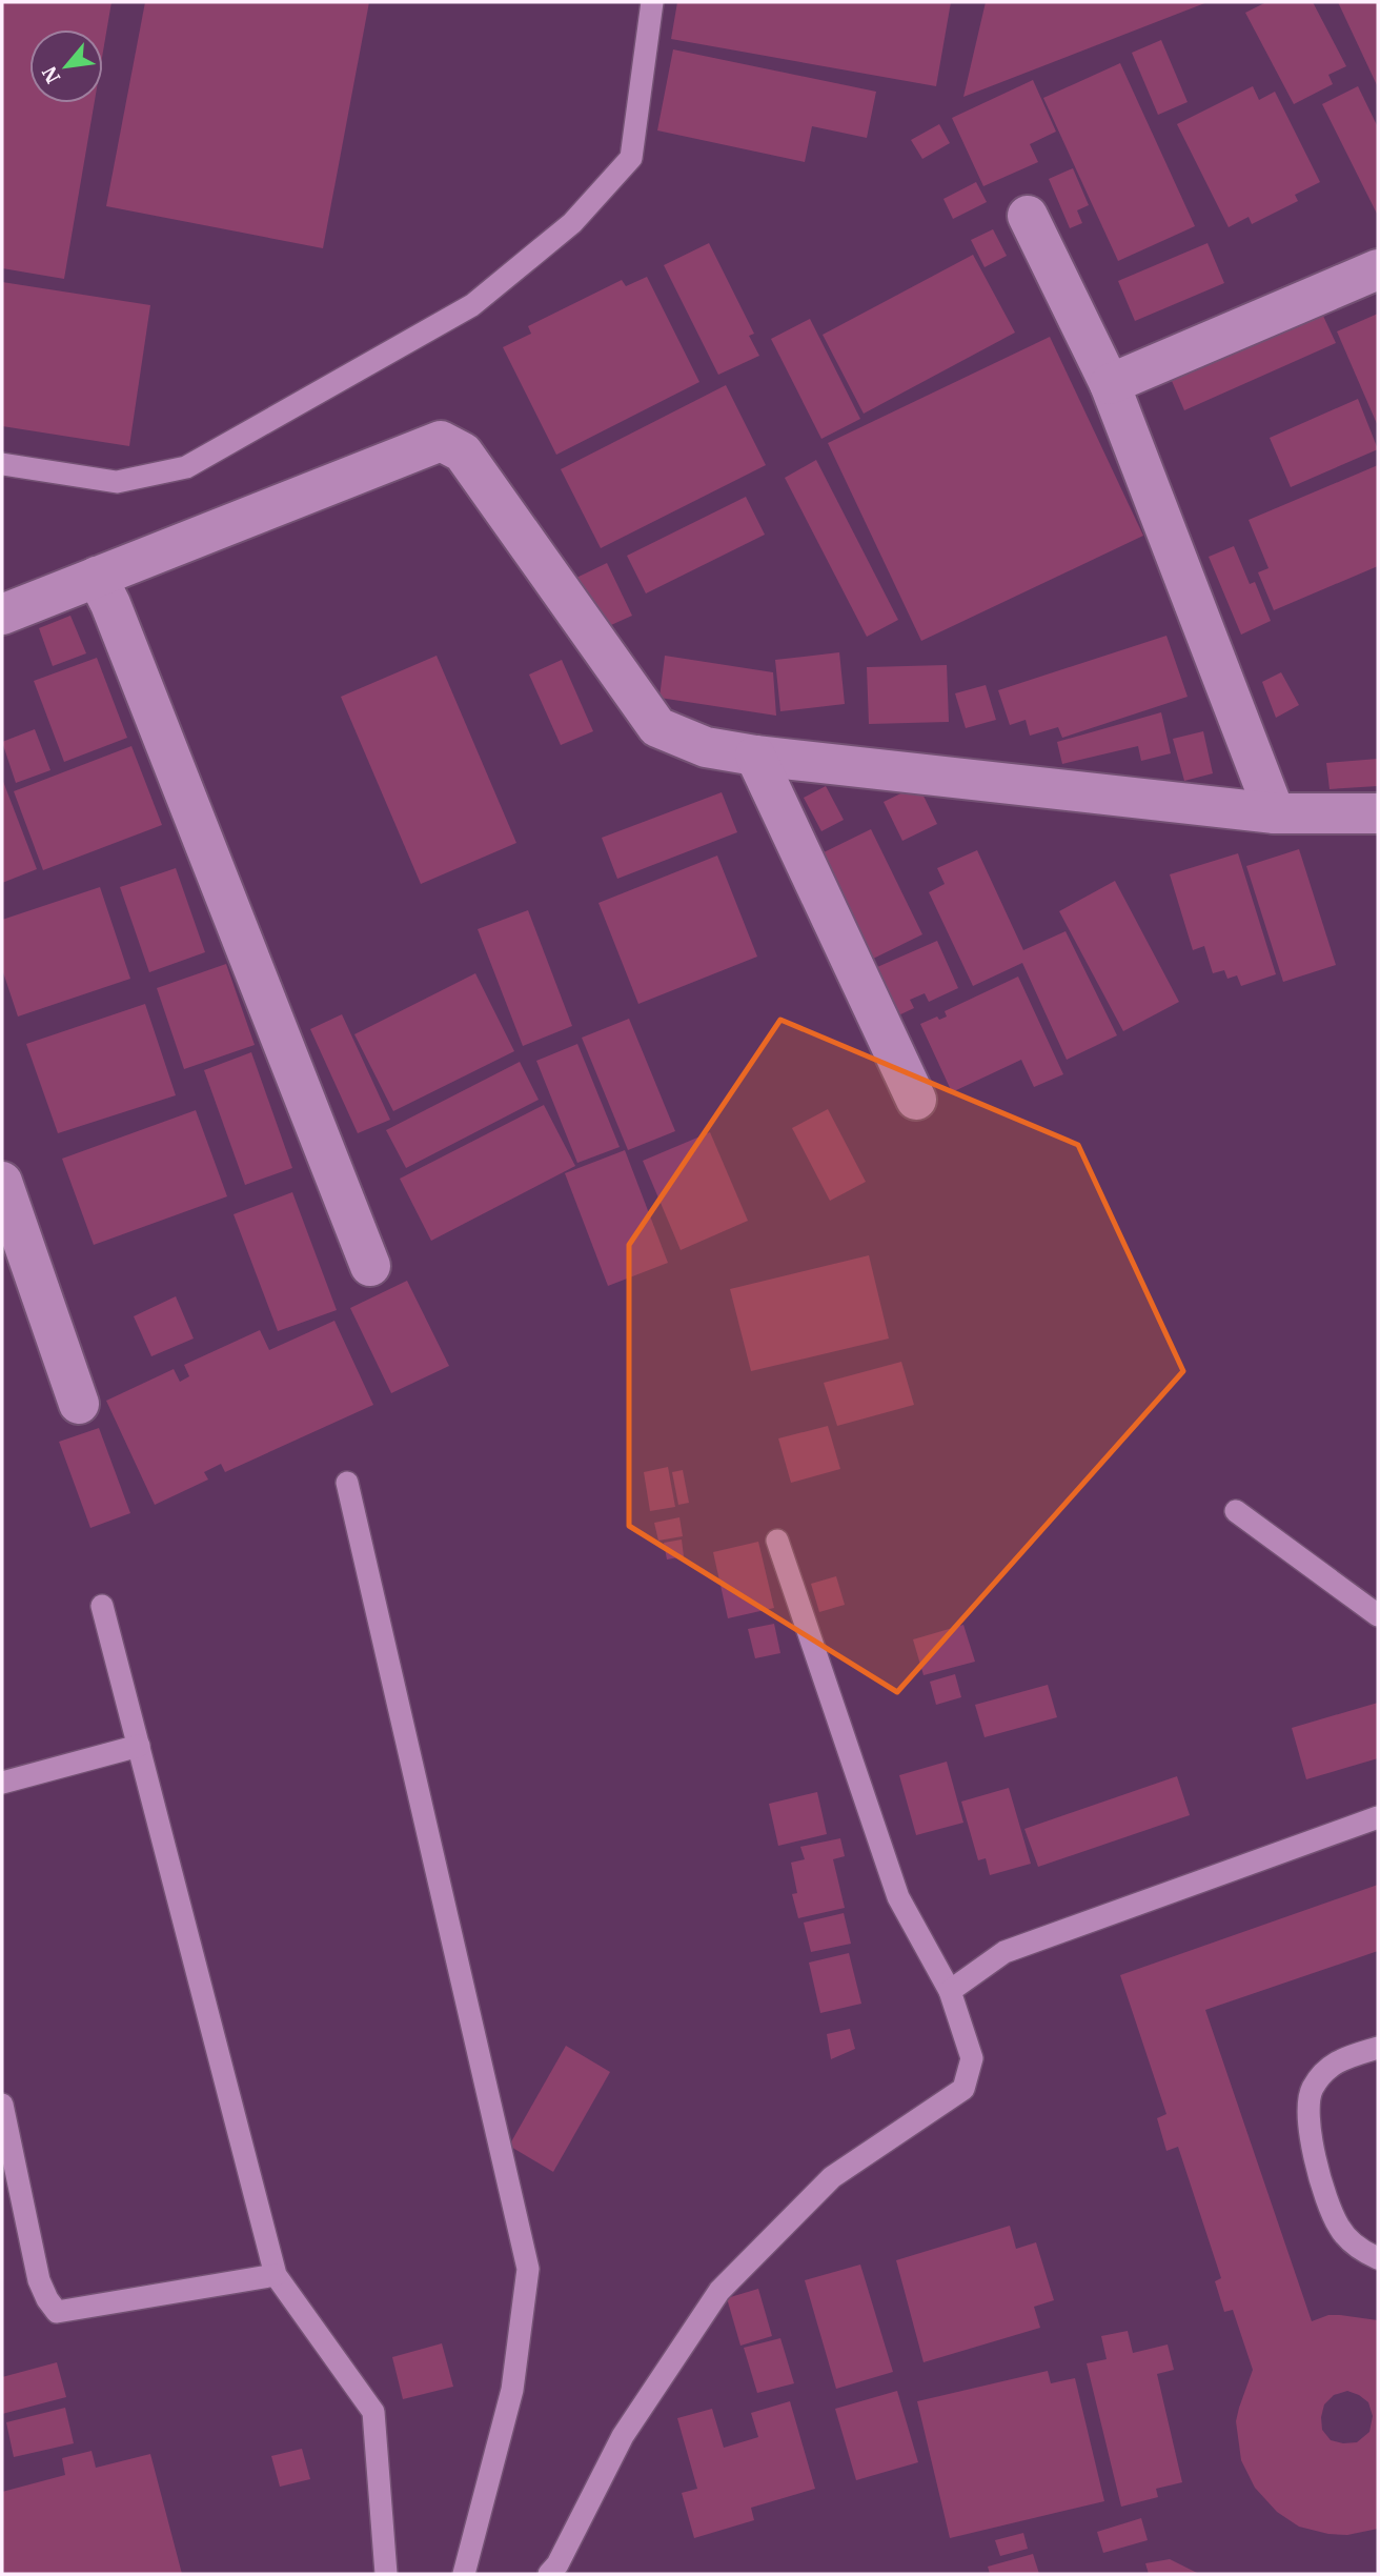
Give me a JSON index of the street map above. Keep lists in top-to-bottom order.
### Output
{
  "north": "bottom left"
}
